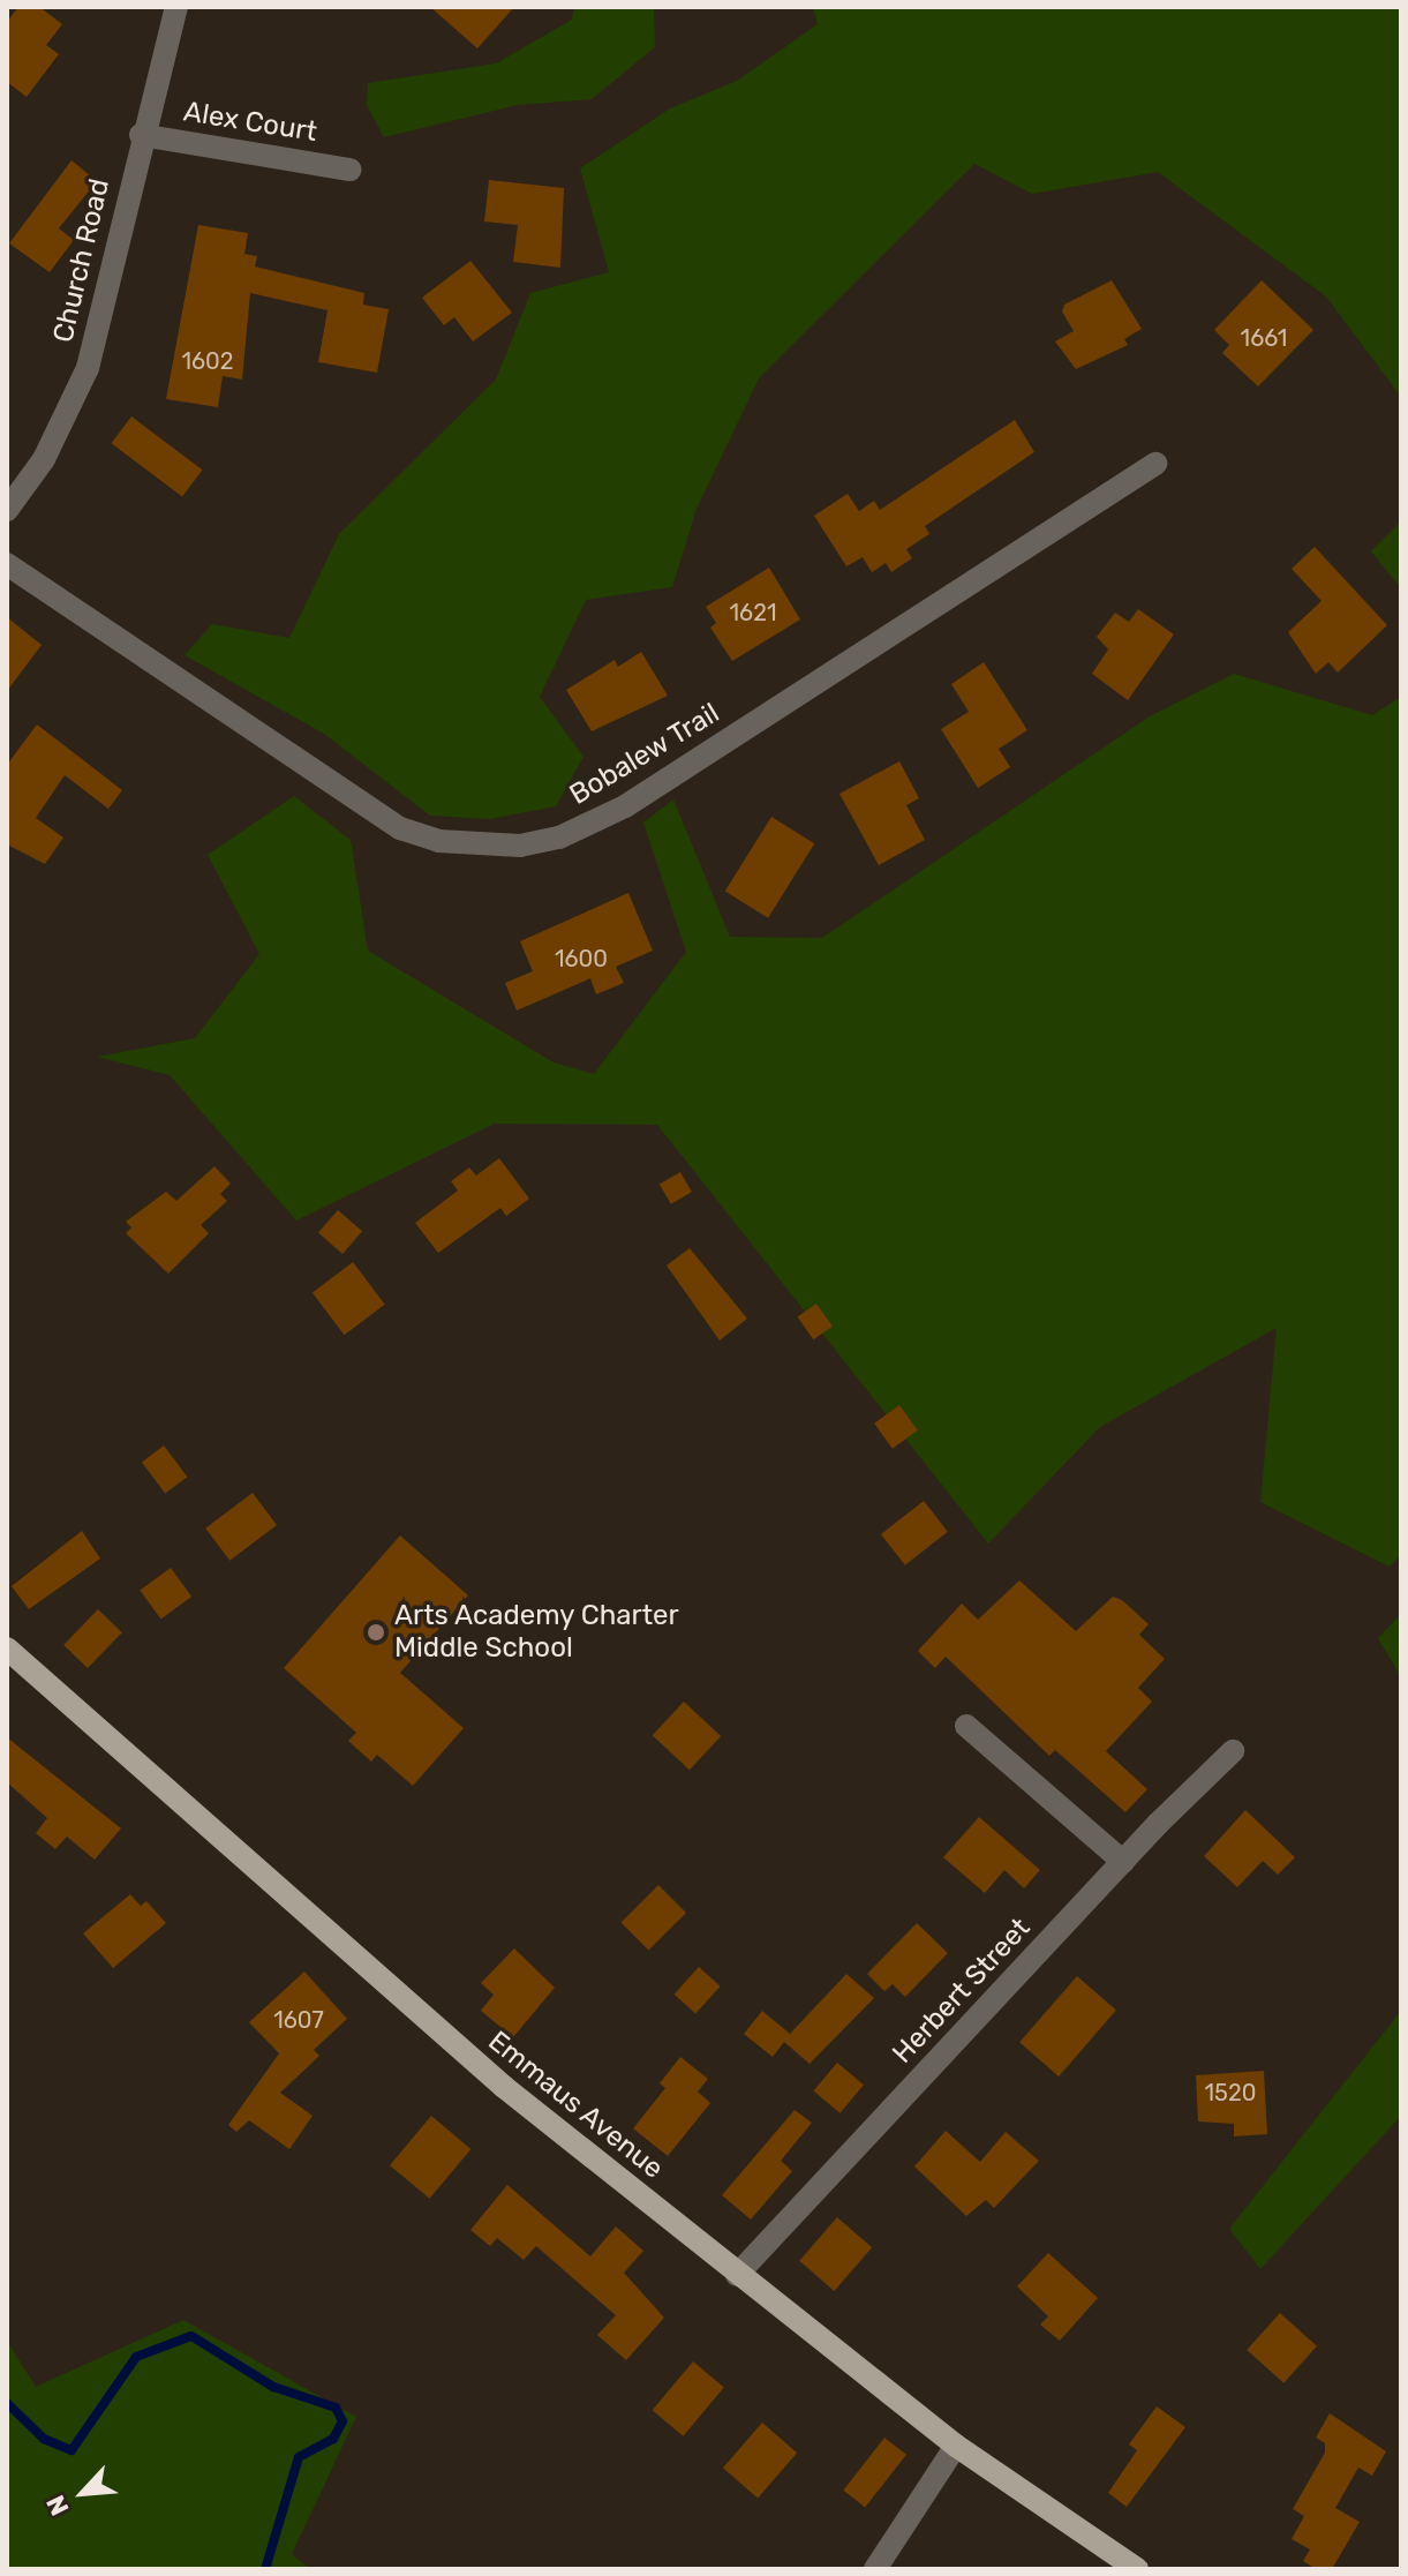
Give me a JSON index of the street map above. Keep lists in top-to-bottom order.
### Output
{
  "streets": {
    "main road": ["Emmaus Avenue"],
    "street": [
      "Alex Court",
      "Church Road",
      "Bobalew Trail",
      "Herbert Street"
    ]
  },
  "crossings": [
    ["Alex Court", "Church Road"],
    ["Herbert Street", "Emmaus Avenue"]
  ],
  "places": ["Arts Academy Charter Middle School"],
  "house_numbers": [
    "1661",
    "1602",
    "1621",
    "1600",
    "1607",
    "1520"
  ],
  "north": "bottom left"
}
